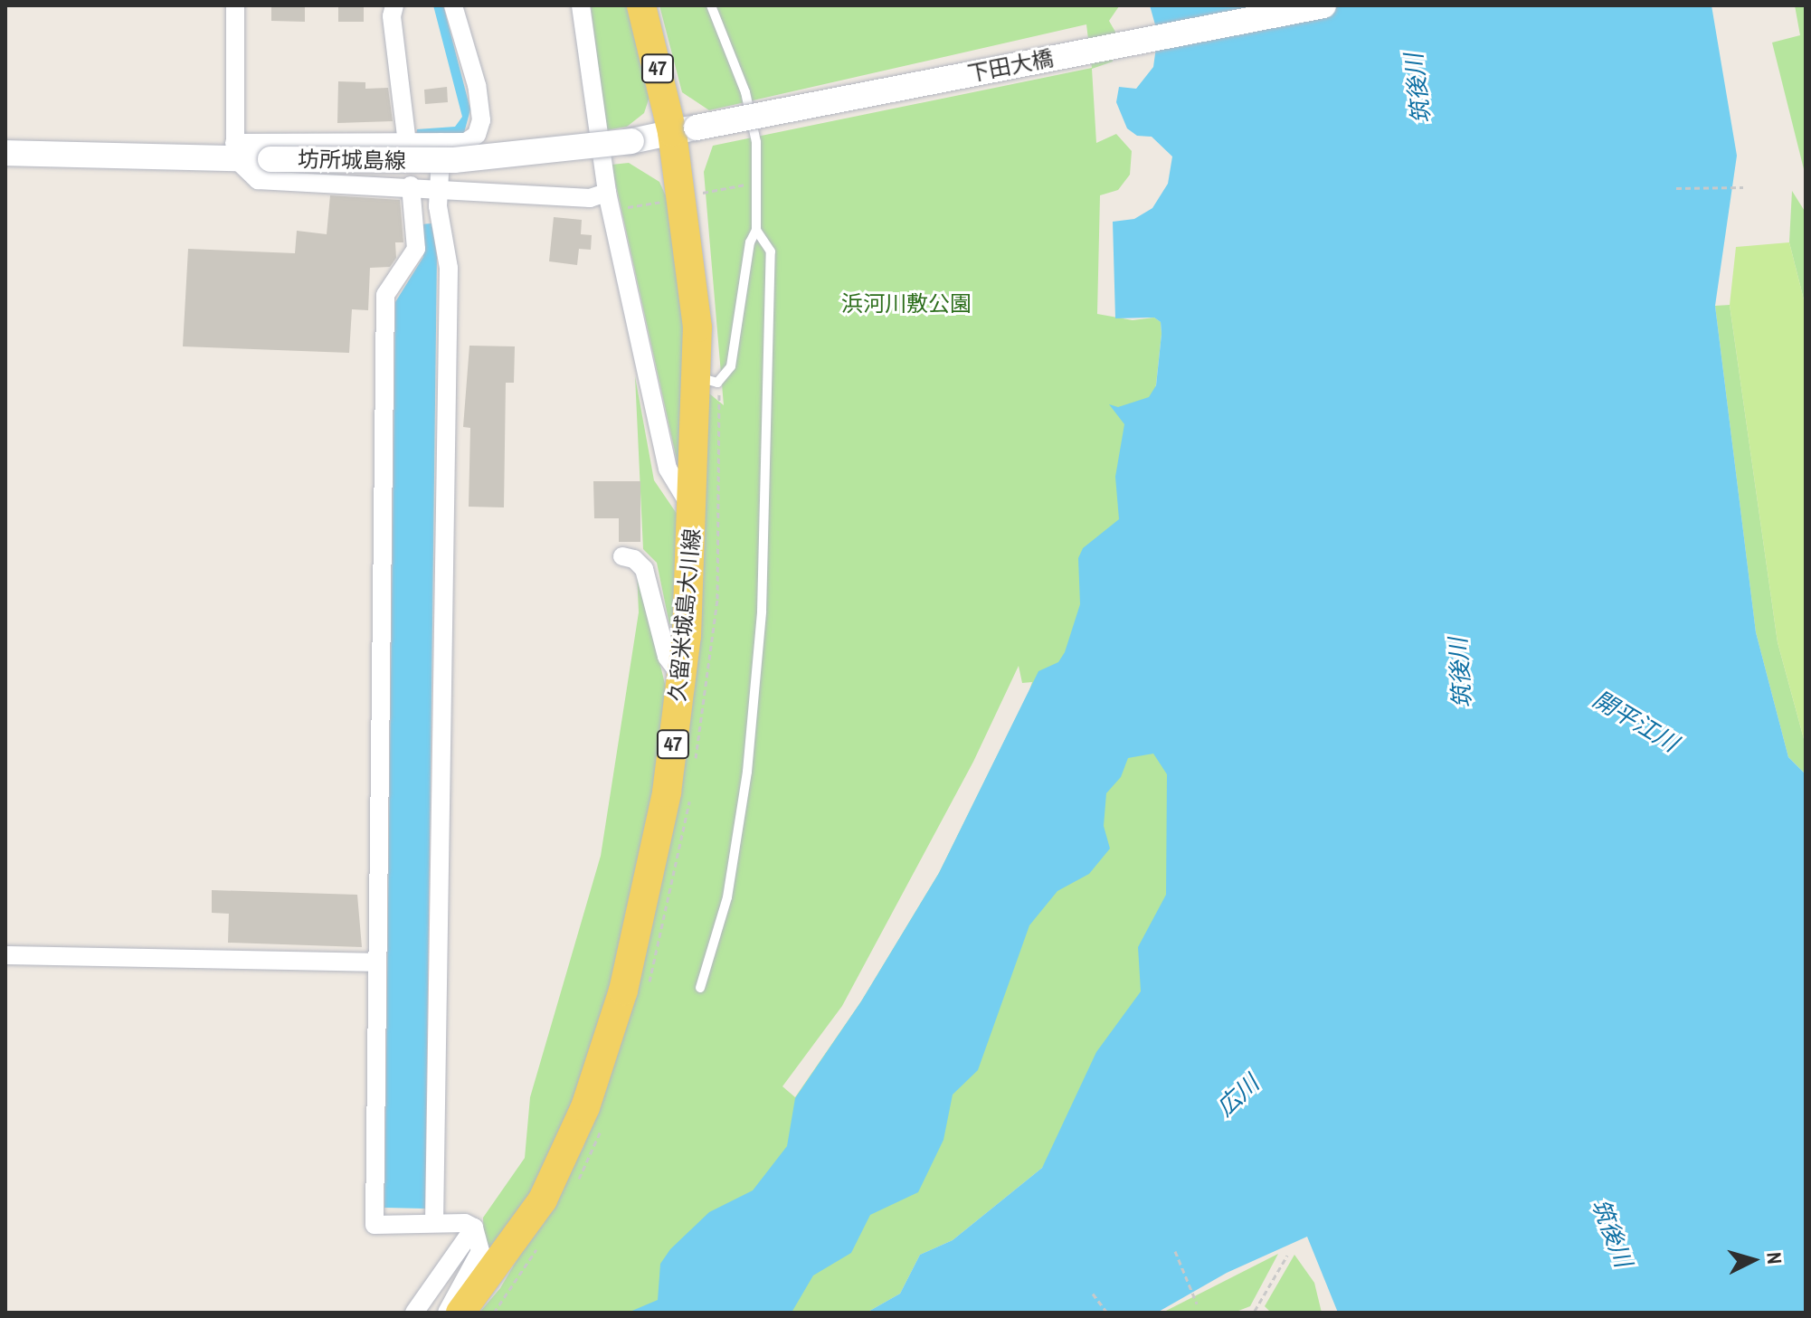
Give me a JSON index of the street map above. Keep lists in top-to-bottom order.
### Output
{
  "streets": {
    "main road": [
      "下田大橋",
      "47",
      "坊所城島線",
      "久留米城島大川線"
    ]
  },
  "crossings": [
    ["下田大橋", "坊所城島線"],
    ["下田大橋", "久留米城島大川線"],
    ["坊所城島線", "久留米城島大川線"]
  ],
  "water": ["筑後川", "開平江川", "広川"],
  "parks": ["浜河川敷公園"],
  "north": "right"
}
